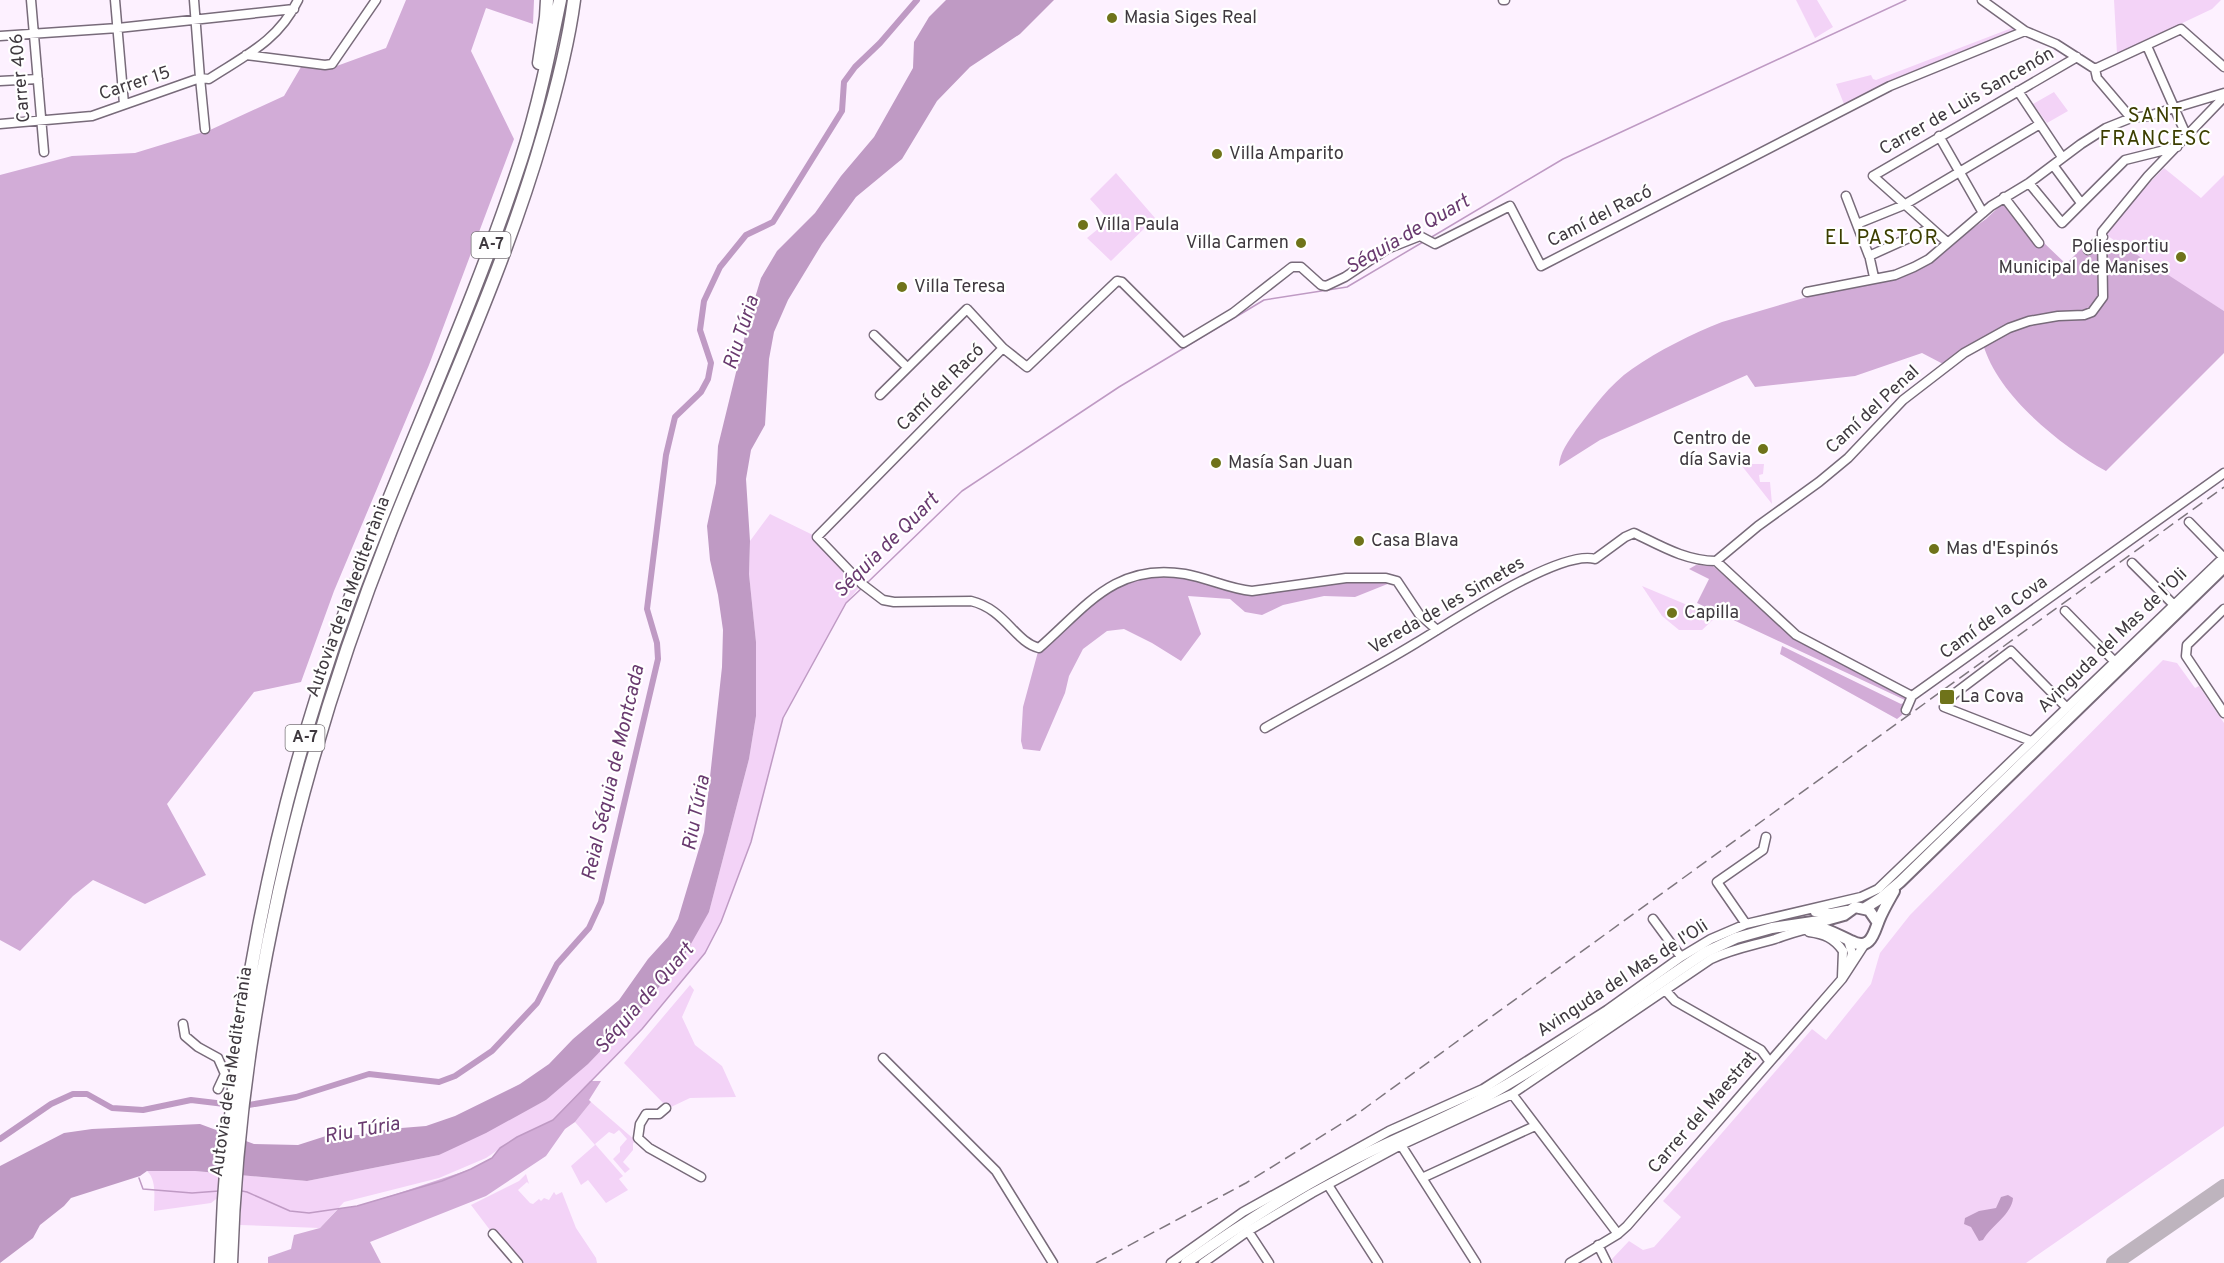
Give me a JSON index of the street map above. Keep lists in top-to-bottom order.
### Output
{
  "streets": {
    "highway": ["A-7", "Autovia de la Mediterrània"],
    "street": [
      "Carrer 406",
      "Carrer 15",
      "Carrer de Luis Sancenón",
      "Camí del Racó",
      "Camí del Penal",
      "Vereda de les Simetes",
      "Camí de la Cova",
      "Avinguda del Mas de l'Oli",
      "Carrer del Maestrat"
    ]
  },
  "crossings": [
    ["Carrer 406", "Carrer 15"],
    ["Camí del Racó", "Vereda de les Simetes"],
    ["Camí del Penal", "Vereda de les Simetes"]
  ],
  "districts": ["SANT FRANCESC", "EL PASTOR"],
  "water": ["Séquia de Quart", "Riu Túria", "Reial Séquia de Montcada"],
  "places": {
    "other": [
      "Masia Siges Real",
      "Villa Amparito",
      "Villa Paula",
      "Villa Carmen",
      "Poliesportiu Municipal de Manises",
      "Villa Teresa",
      "Centro de día Savia",
      "Masía San Juan",
      "Casa Blava",
      "Mas d'Espinós",
      "Capilla"
    ],
    "transit": ["La Cova"]
  }
}
